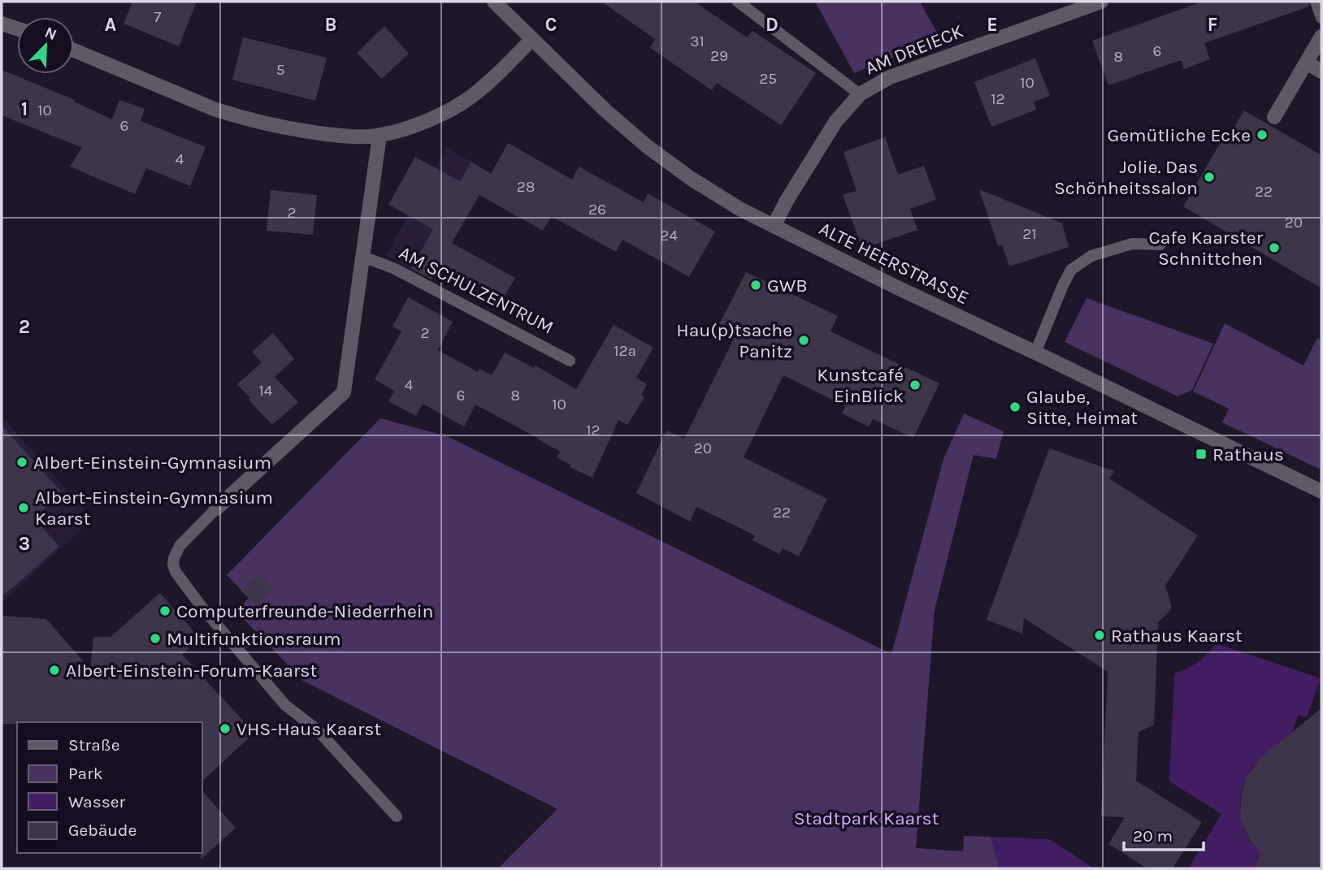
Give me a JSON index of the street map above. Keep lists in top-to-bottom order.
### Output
{
  "streets": {
    "street": ["AM DREIECK", "ALTE HEERSTRASSE"],
    "lane": ["AM SCHULZENTRUM"]
  },
  "crossings": [
    ["AM DREIECK", "ALTE HEERSTRASSE"]
  ],
  "parks": ["Stadtpark Kaarst"],
  "places": {
    "other": [
      "Gemütliche Ecke",
      "Jolie. Das Schönheitssalon",
      "Cafe Kaarster Schnittchen",
      "GWB",
      "Hau(p)tsache Panitz",
      "Kunstcafé EinBlick",
      "Glaube, Sitte, Heimat",
      "Albert-Einstein-Gymnasium",
      "Albert-Einstein-Gymnasium Kaarst",
      "Computerfreunde-Niederrhein",
      "Rathaus Kaarst",
      "Multifunktionsraum",
      "Albert-Einstein-Forum-Kaarst",
      "VHS-Haus Kaarst"
    ],
    "transit": ["Rathaus"]
  },
  "house_numbers": [
    "7",
    "31",
    "6",
    "29",
    "8",
    "5",
    "25",
    "10",
    "12",
    "10",
    "6",
    "4",
    "28",
    "22",
    "26",
    "2",
    "20",
    "21",
    "24",
    "2",
    "12a",
    "4",
    "14",
    "6",
    "8",
    "10",
    "12",
    "20",
    "22"
  ],
  "legend": [
    "Straße",
    "Park",
    "Wasser",
    "Gebäude"
  ],
  "scale_bar": "20 m",
  "north": "top right",
  "grid": {
    "columns": [
      "A",
      "B",
      "C",
      "D",
      "E",
      "F"
    ],
    "rows": ["1", "2", "3"]
  }
}
